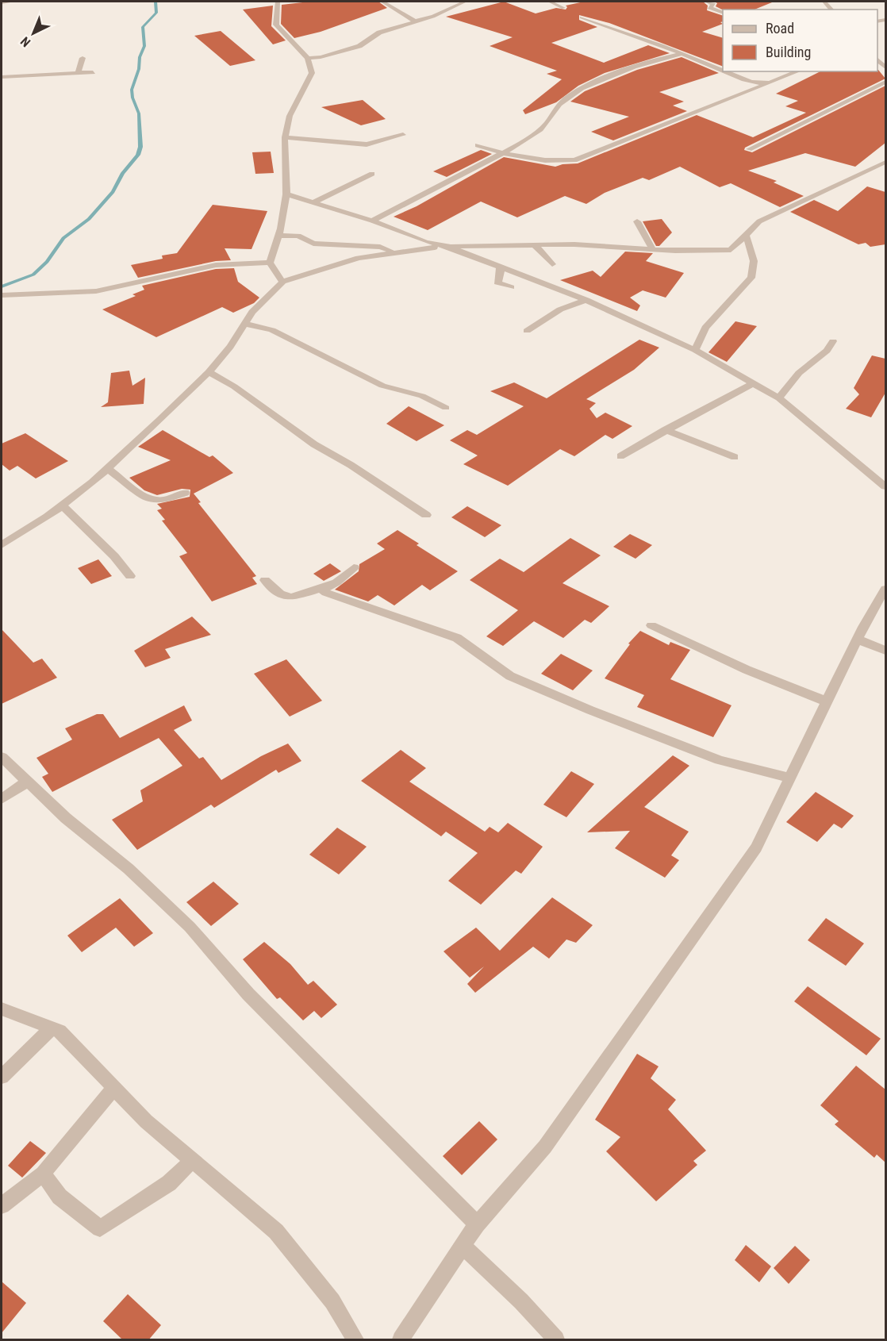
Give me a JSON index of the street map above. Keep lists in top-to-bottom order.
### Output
{
  "legend": ["Road", "Building"],
  "north": "bottom left"
}
